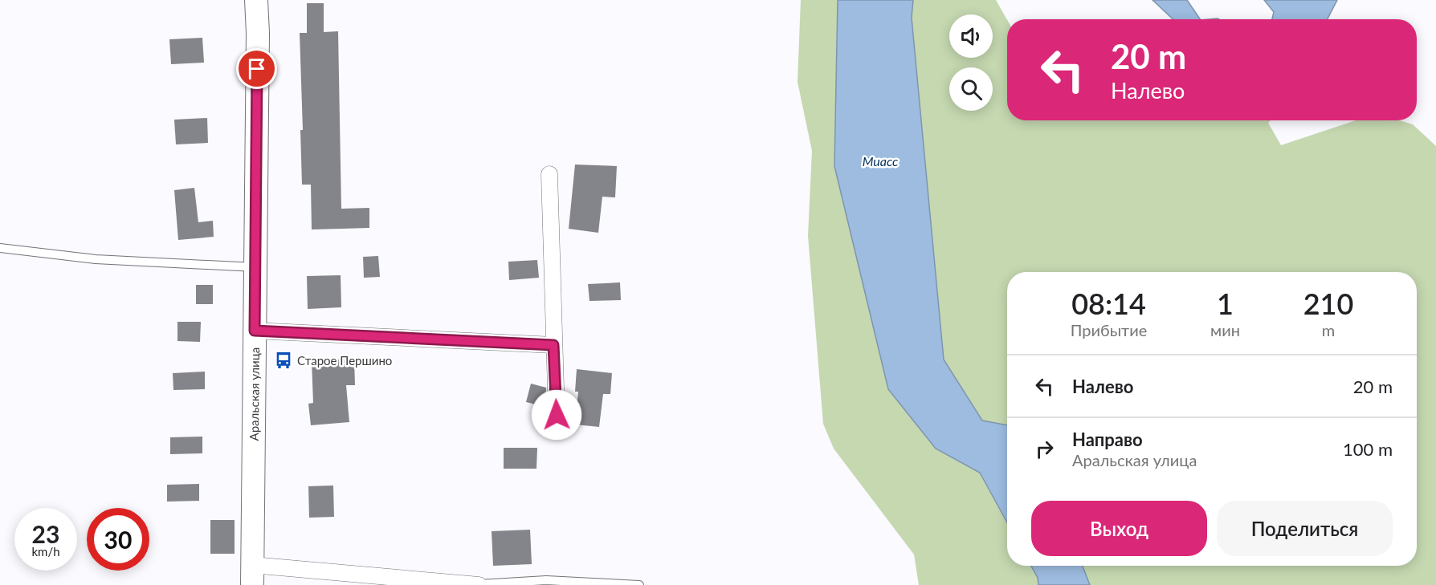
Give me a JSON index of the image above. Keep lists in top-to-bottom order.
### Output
{
  "streets": {
    "street": ["Аральская улица"]
  },
  "water": ["Миасс"],
  "places": {
    "bus stop": ["Старое Першино"]
  },
  "page": {
    "turn": ["20 m", "Налево"],
    "eta": [
      "08:14",
      "Прибытие",
      "1",
      "мин",
      "210",
      "m"
    ],
    "list": [
      {
        "name": "Налево",
        "value": "20 m"
      },
      {
        "name": "Направо",
        "note": "Аральская улица",
        "value": "100 m"
      }
    ],
    "buttons": ["Выход", "Поделиться"],
    "speed": "23 km/h",
    "limit": "30"
  }
}
